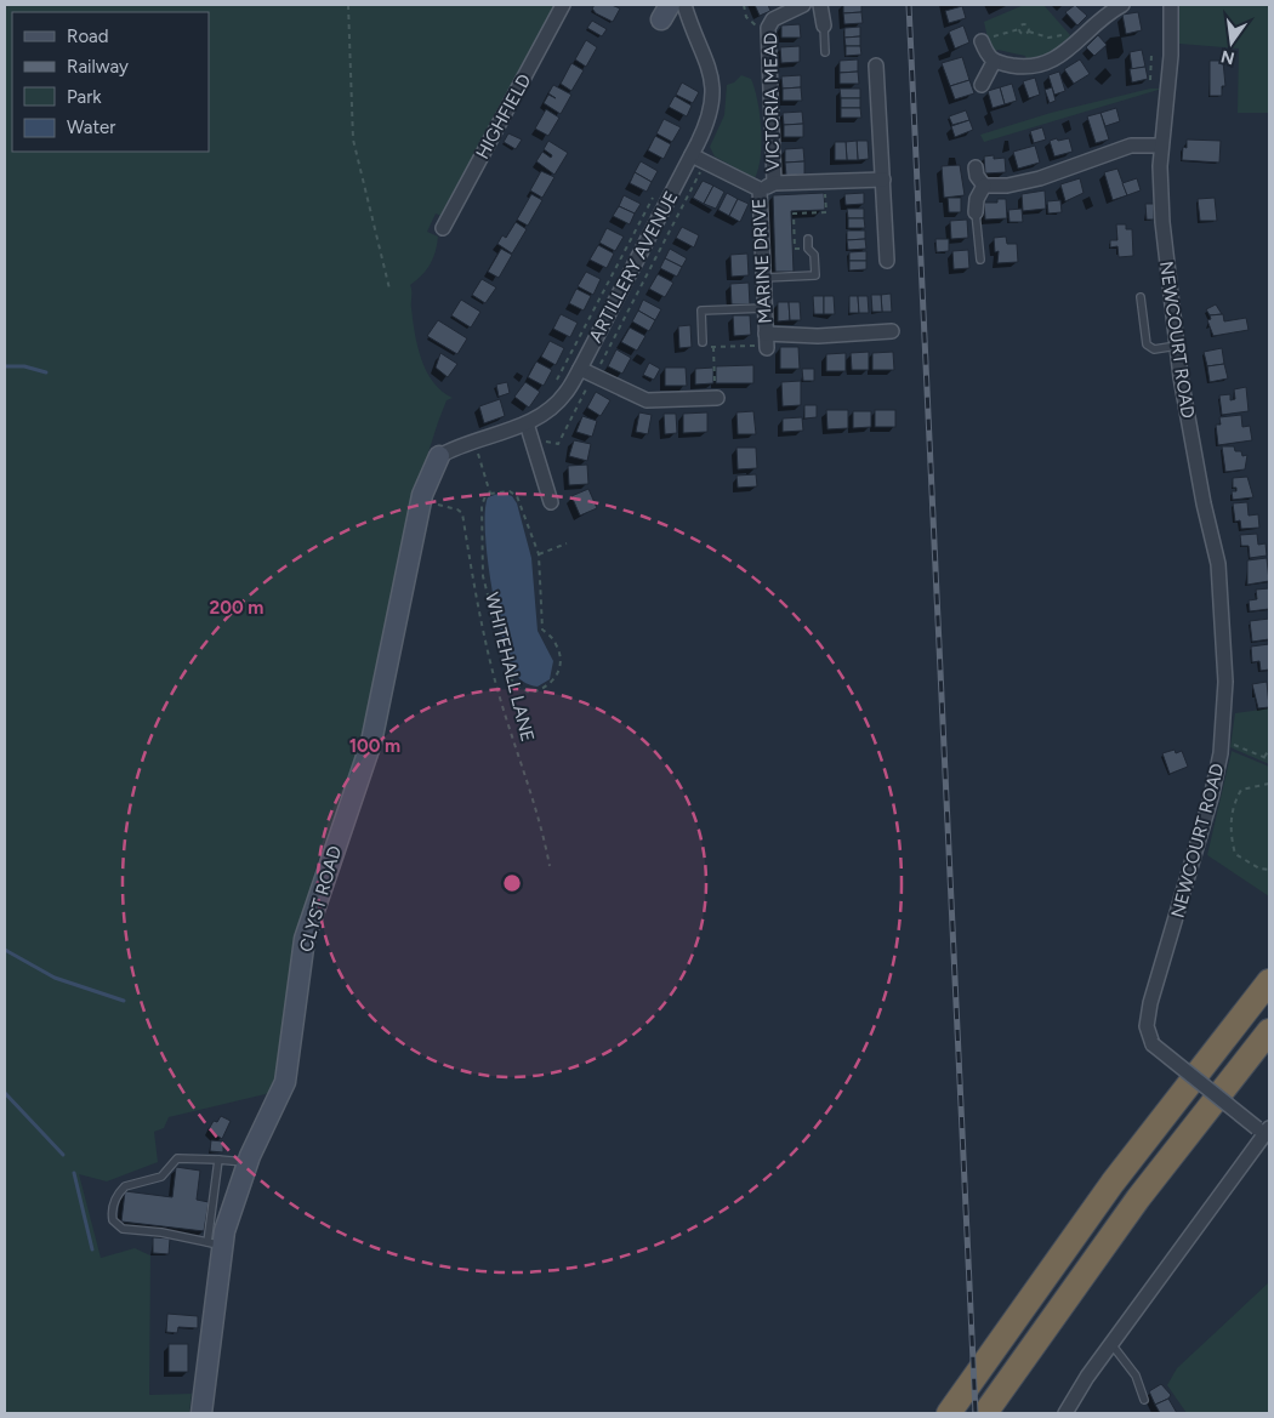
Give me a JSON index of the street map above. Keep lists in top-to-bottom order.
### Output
{
  "streets": {
    "street": [
      "VICTORIA MEAD",
      "HIGHFIELD",
      "MARINE DRIVE",
      "ARTILLERY AVENUE",
      "NEWCOURT ROAD",
      "CLYST ROAD"
    ],
    "path": ["WHITEHALL LANE"]
  },
  "crossings": [
    ["MARINE DRIVE", "ARTILLERY AVENUE"],
    ["ARTILLERY AVENUE", "CLYST ROAD"],
    ["WHITEHALL LANE", "CLYST ROAD"]
  ],
  "legend": [
    "Road",
    "Railway",
    "Park",
    "Water"
  ],
  "north": "bottom",
  "rings": ["200 m", "100 m"]
}
